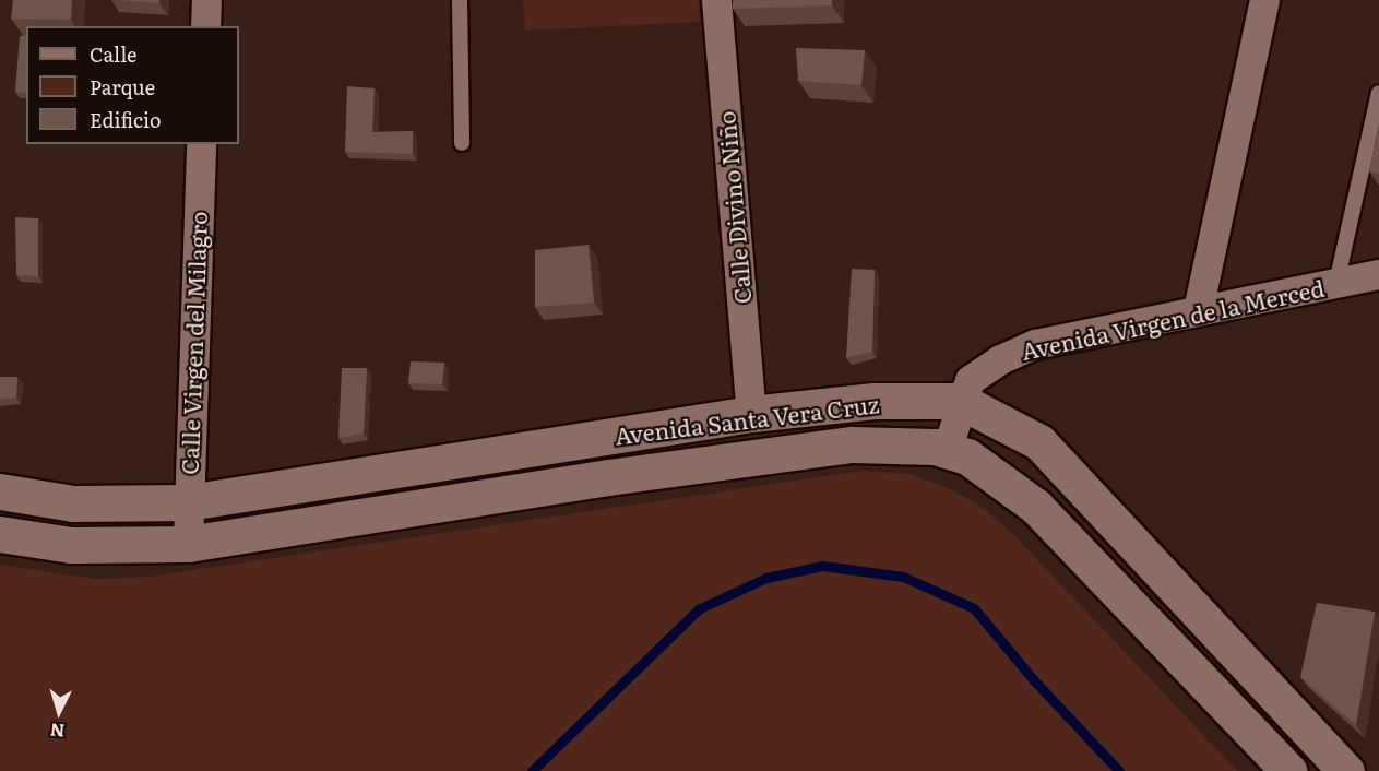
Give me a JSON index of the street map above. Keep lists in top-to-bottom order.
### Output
{
  "streets": {
    "main road": ["Avenida Santa Vera Cruz"],
    "street": ["Calle Divino Niño", "Avenida Virgen de la Merced", "Calle Virgen del Milagro"]
  },
  "crossings": [
    ["Calle Divino Niño", "Avenida Santa Vera Cruz"],
    ["Avenida Virgen de la Merced", "Avenida Santa Vera Cruz"],
    ["Calle Virgen del Milagro", "Avenida Santa Vera Cruz"]
  ],
  "legend": ["Calle", "Parque", "Edificio"],
  "north": "bottom"
}
